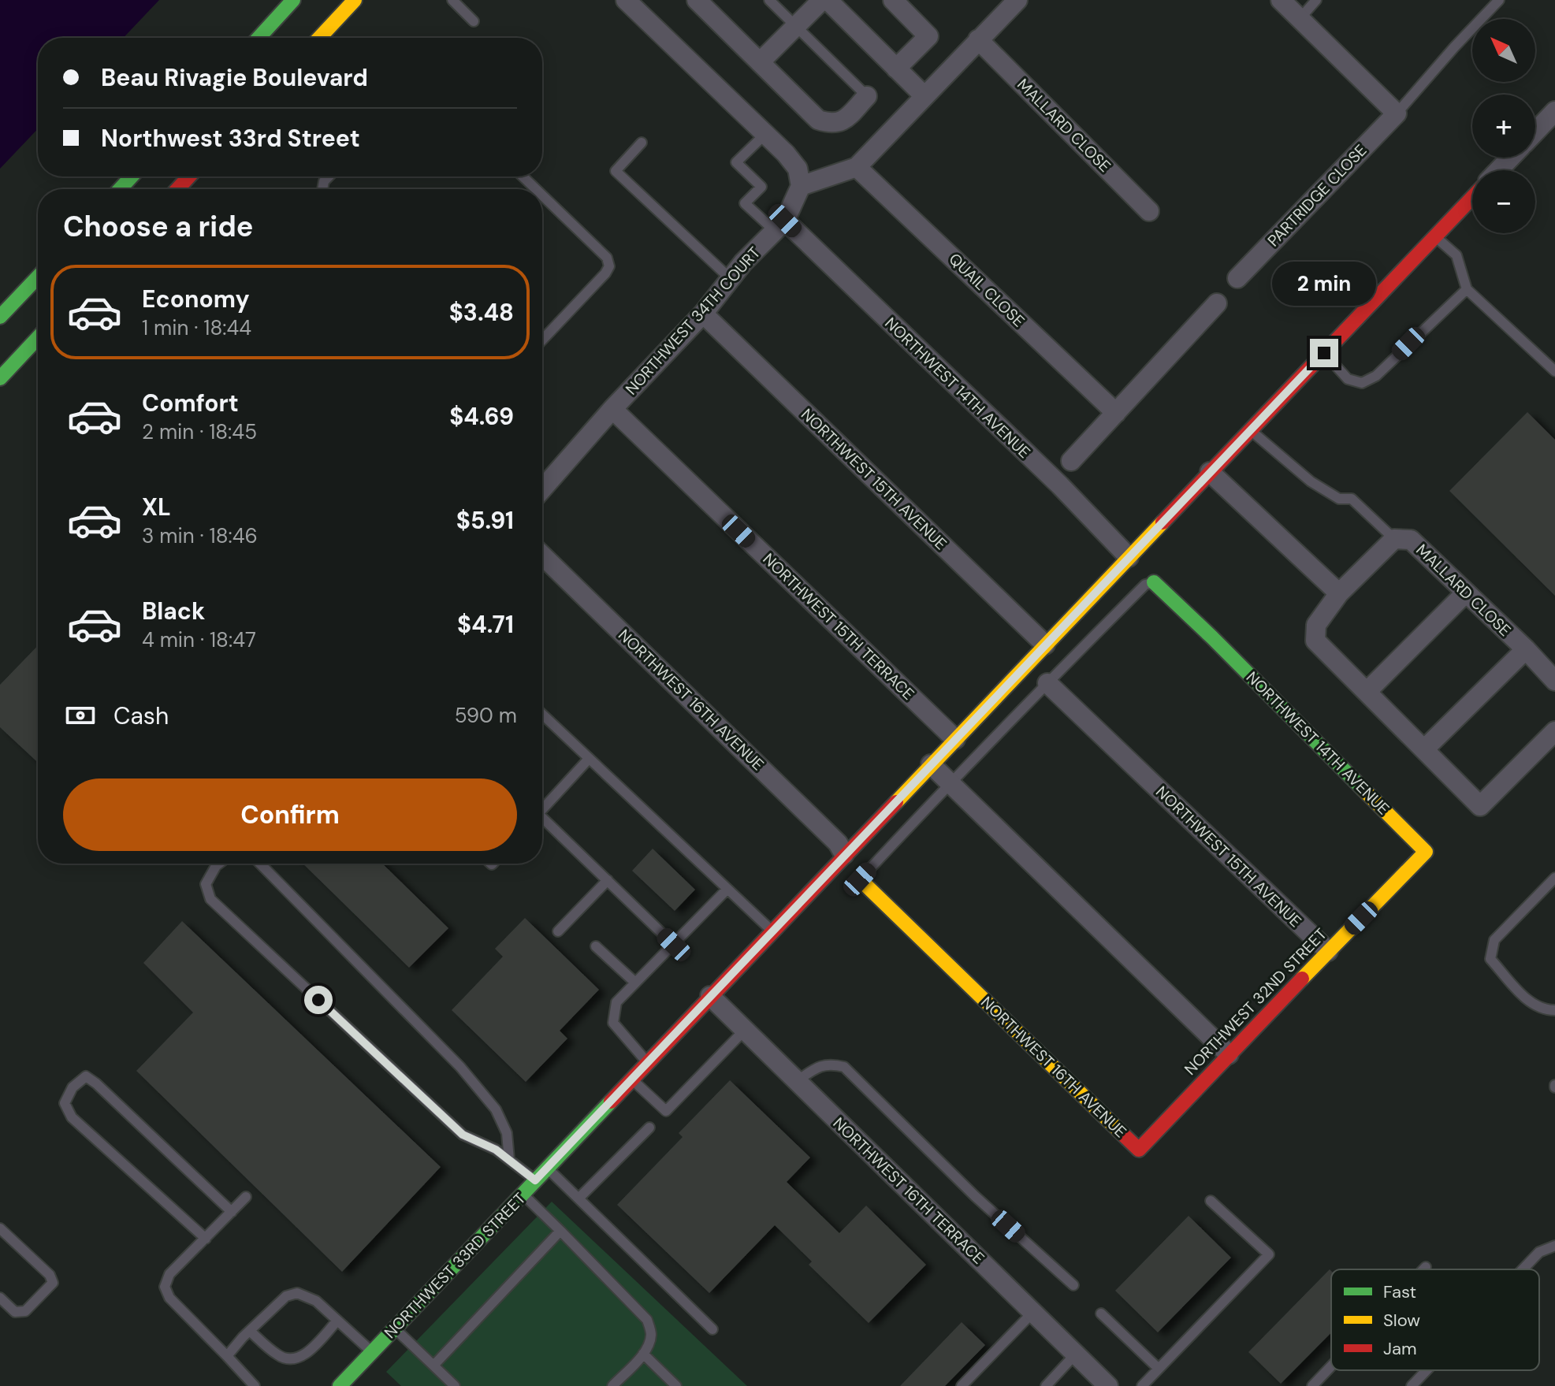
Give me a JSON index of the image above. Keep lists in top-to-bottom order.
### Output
{
  "streets": {
    "street": [
      "MALLARD CLOSE",
      "PARTRIDGE CLOSE",
      "QUAIL CLOSE",
      "NORTHWEST 34TH COURT",
      "NORTHWEST 14TH AVENUE",
      "NORTHWEST 15TH AVENUE",
      "NORTHWEST 15TH TERRACE",
      "NORTHWEST 16TH AVENUE",
      "NORTHWEST 32ND STREET",
      "NORTHWEST 16TH TERRACE",
      "NORTHWEST 33RD STREET"
    ]
  },
  "crossings": [
    ["NORTHWEST 34TH COURT", "NORTHWEST 14TH AVENUE"],
    ["NORTHWEST 34TH COURT", "NORTHWEST 15TH AVENUE"],
    ["NORTHWEST 34TH COURT", "NORTHWEST 15TH TERRACE"],
    ["NORTHWEST 14TH AVENUE", "NORTHWEST 32ND STREET"],
    ["NORTHWEST 14TH AVENUE", "NORTHWEST 33RD STREET"],
    ["NORTHWEST 15TH AVENUE", "NORTHWEST 32ND STREET"],
    ["NORTHWEST 15TH AVENUE", "NORTHWEST 33RD STREET"],
    ["NORTHWEST 15TH TERRACE", "NORTHWEST 33RD STREET"],
    ["NORTHWEST 16TH AVENUE", "NORTHWEST 32ND STREET"],
    ["NORTHWEST 16TH AVENUE", "NORTHWEST 33RD STREET"],
    ["NORTHWEST 16TH TERRACE", "NORTHWEST 33RD STREET"]
  ],
  "legend": ["Fast", "Slow", "Jam"],
  "north": "top left",
  "page": {
    "map_buttons": ["+", "−"],
    "banner": ["Beau Rivagie Boulevard", "Northwest 33rd Street"],
    "heading": "Choose a ride",
    "bubble": "2 min",
    "list": [
      {
        "name": "Economy",
        "note": "1 min · 18:44",
        "value": "$3.48"
      },
      {
        "name": "Comfort",
        "note": "2 min · 18:45",
        "value": "$4.69"
      },
      {
        "name": "XL",
        "note": "3 min · 18:46",
        "value": "$5.91"
      },
      {
        "name": "Black",
        "note": "4 min · 18:47",
        "value": "$4.71"
      }
    ],
    "pay": ["Cash", "590 m"],
    "buttons": "Confirm"
  }
}
